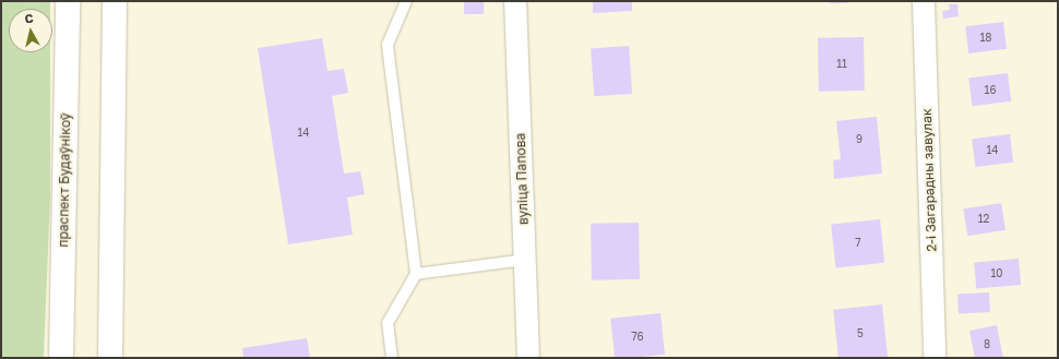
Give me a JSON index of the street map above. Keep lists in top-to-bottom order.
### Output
{
  "streets": {
    "main road": ["праспект Будаўнікоў"],
    "street": ["вуліца Папова", "2-і Загарадны завулак"]
  },
  "house_numbers": [
    "18",
    "11",
    "16",
    "14",
    "9",
    "14",
    "12",
    "7",
    "10",
    "5",
    "76",
    "8"
  ],
  "north": "top"
}
